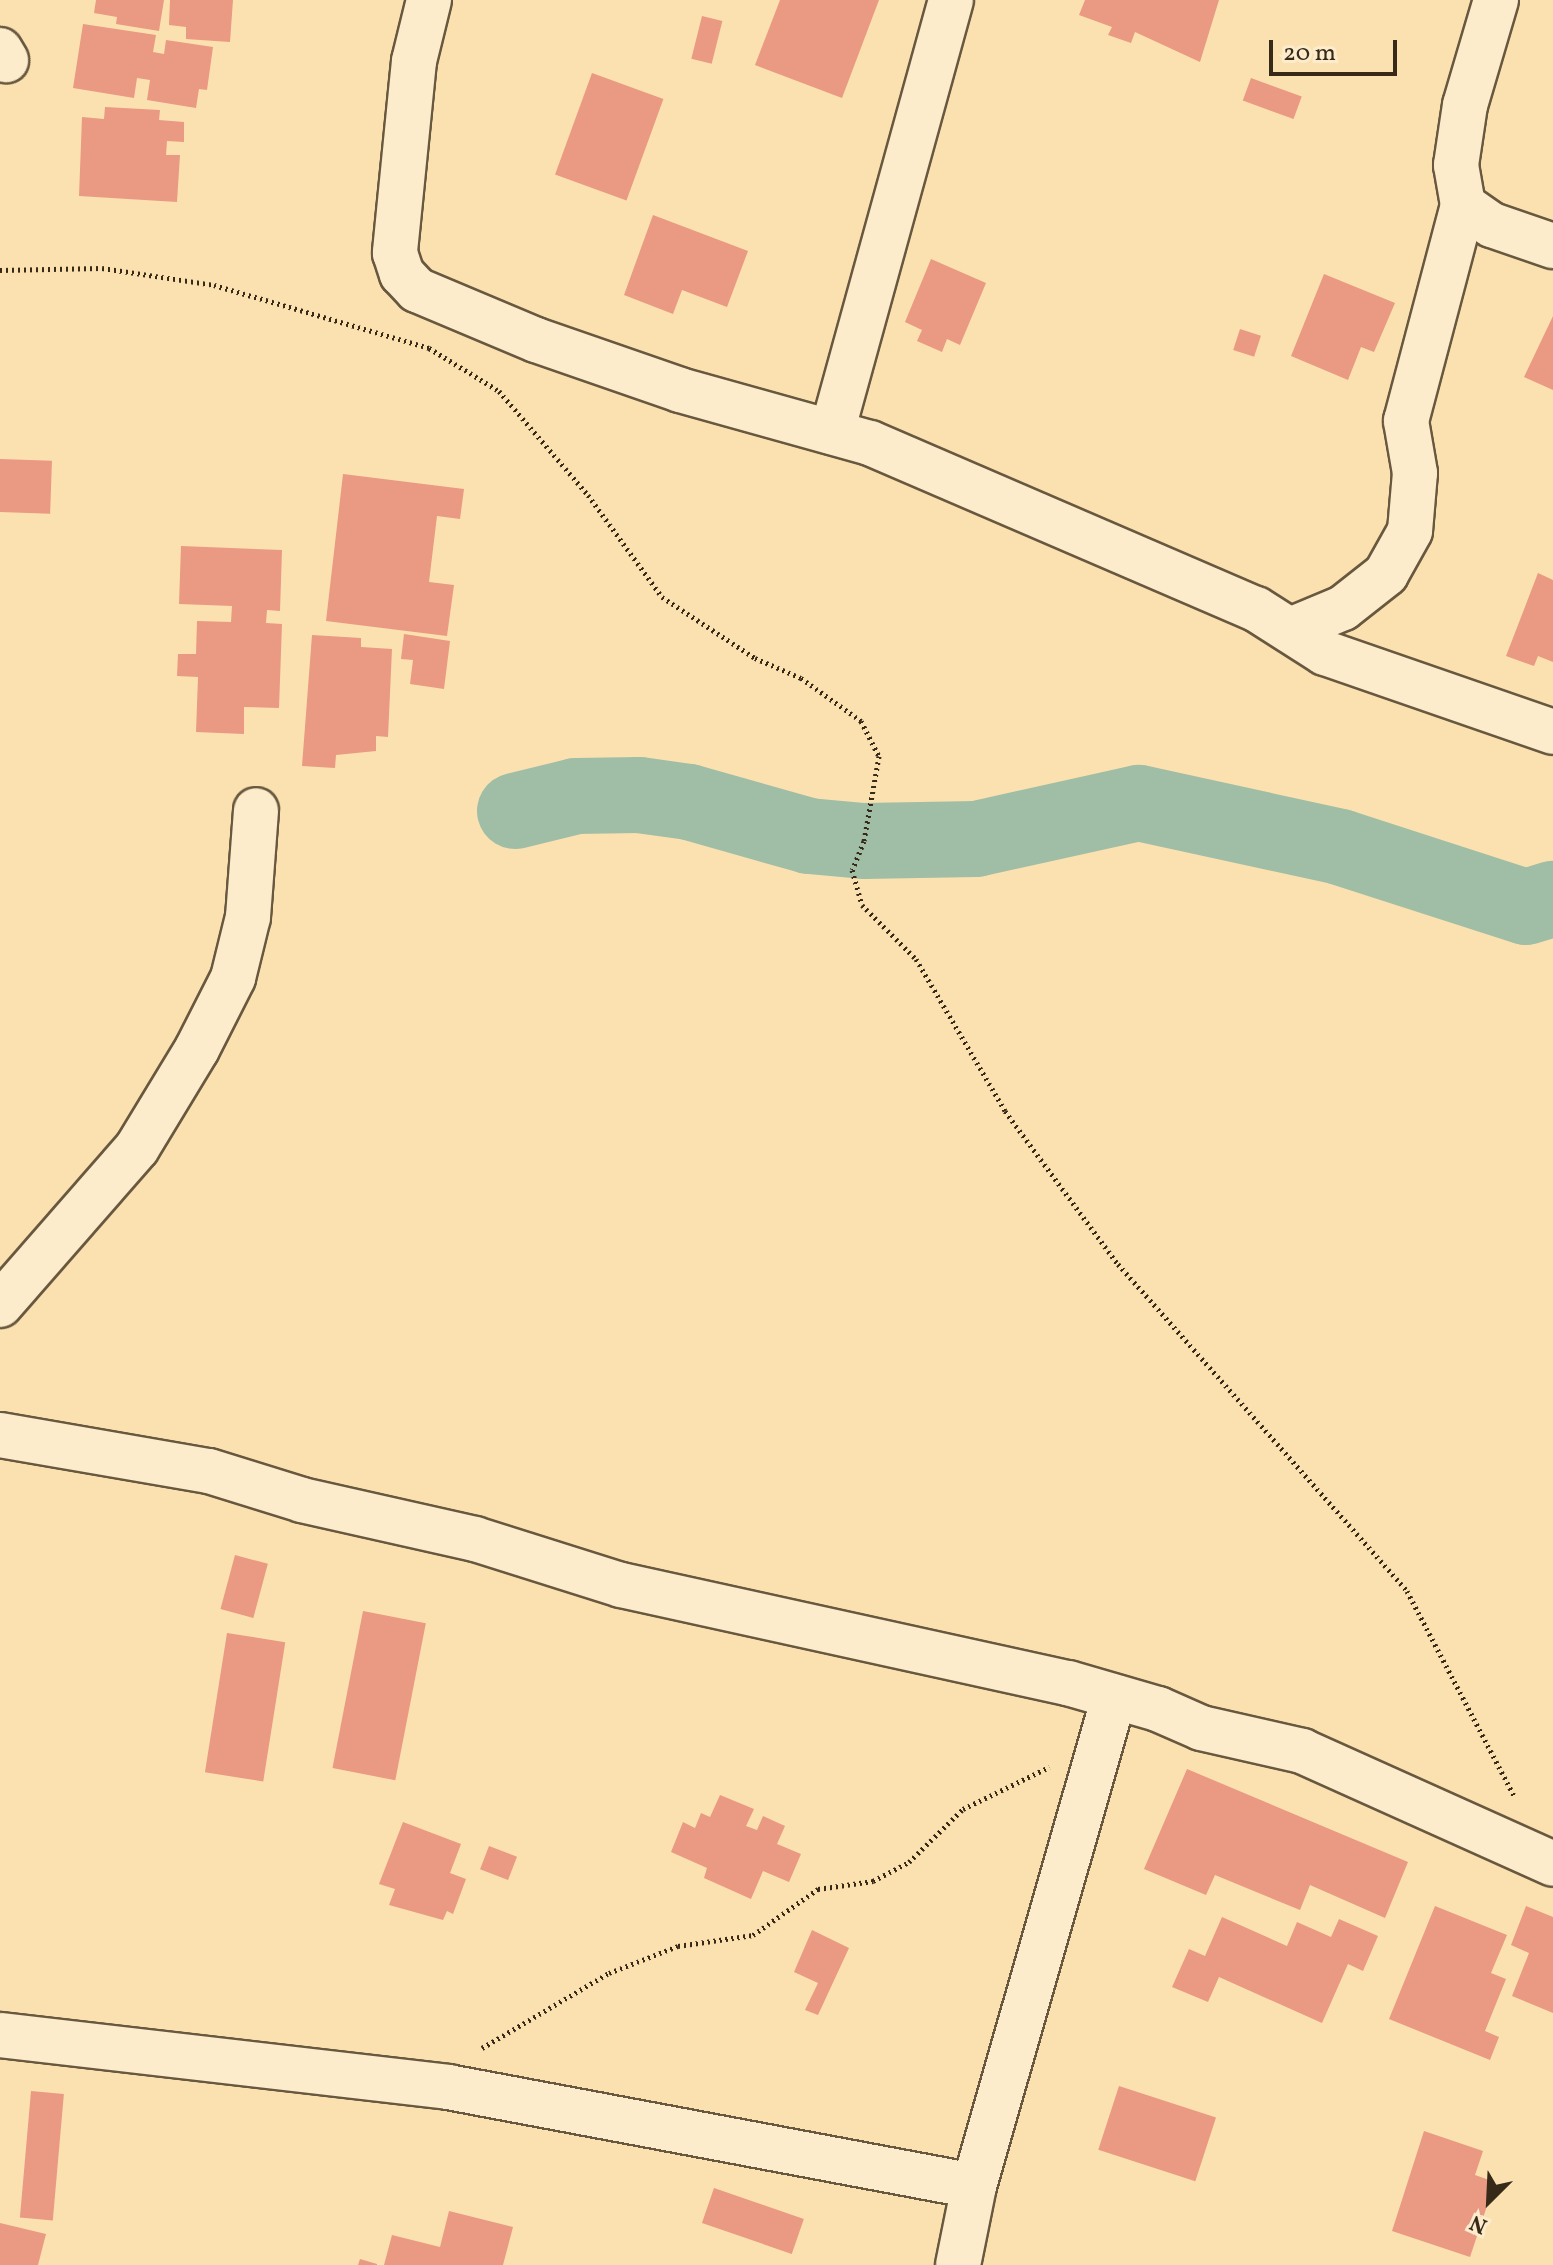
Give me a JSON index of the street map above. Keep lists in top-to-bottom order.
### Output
{
  "scale_bar": "20 m",
  "north": "bottom left"
}
